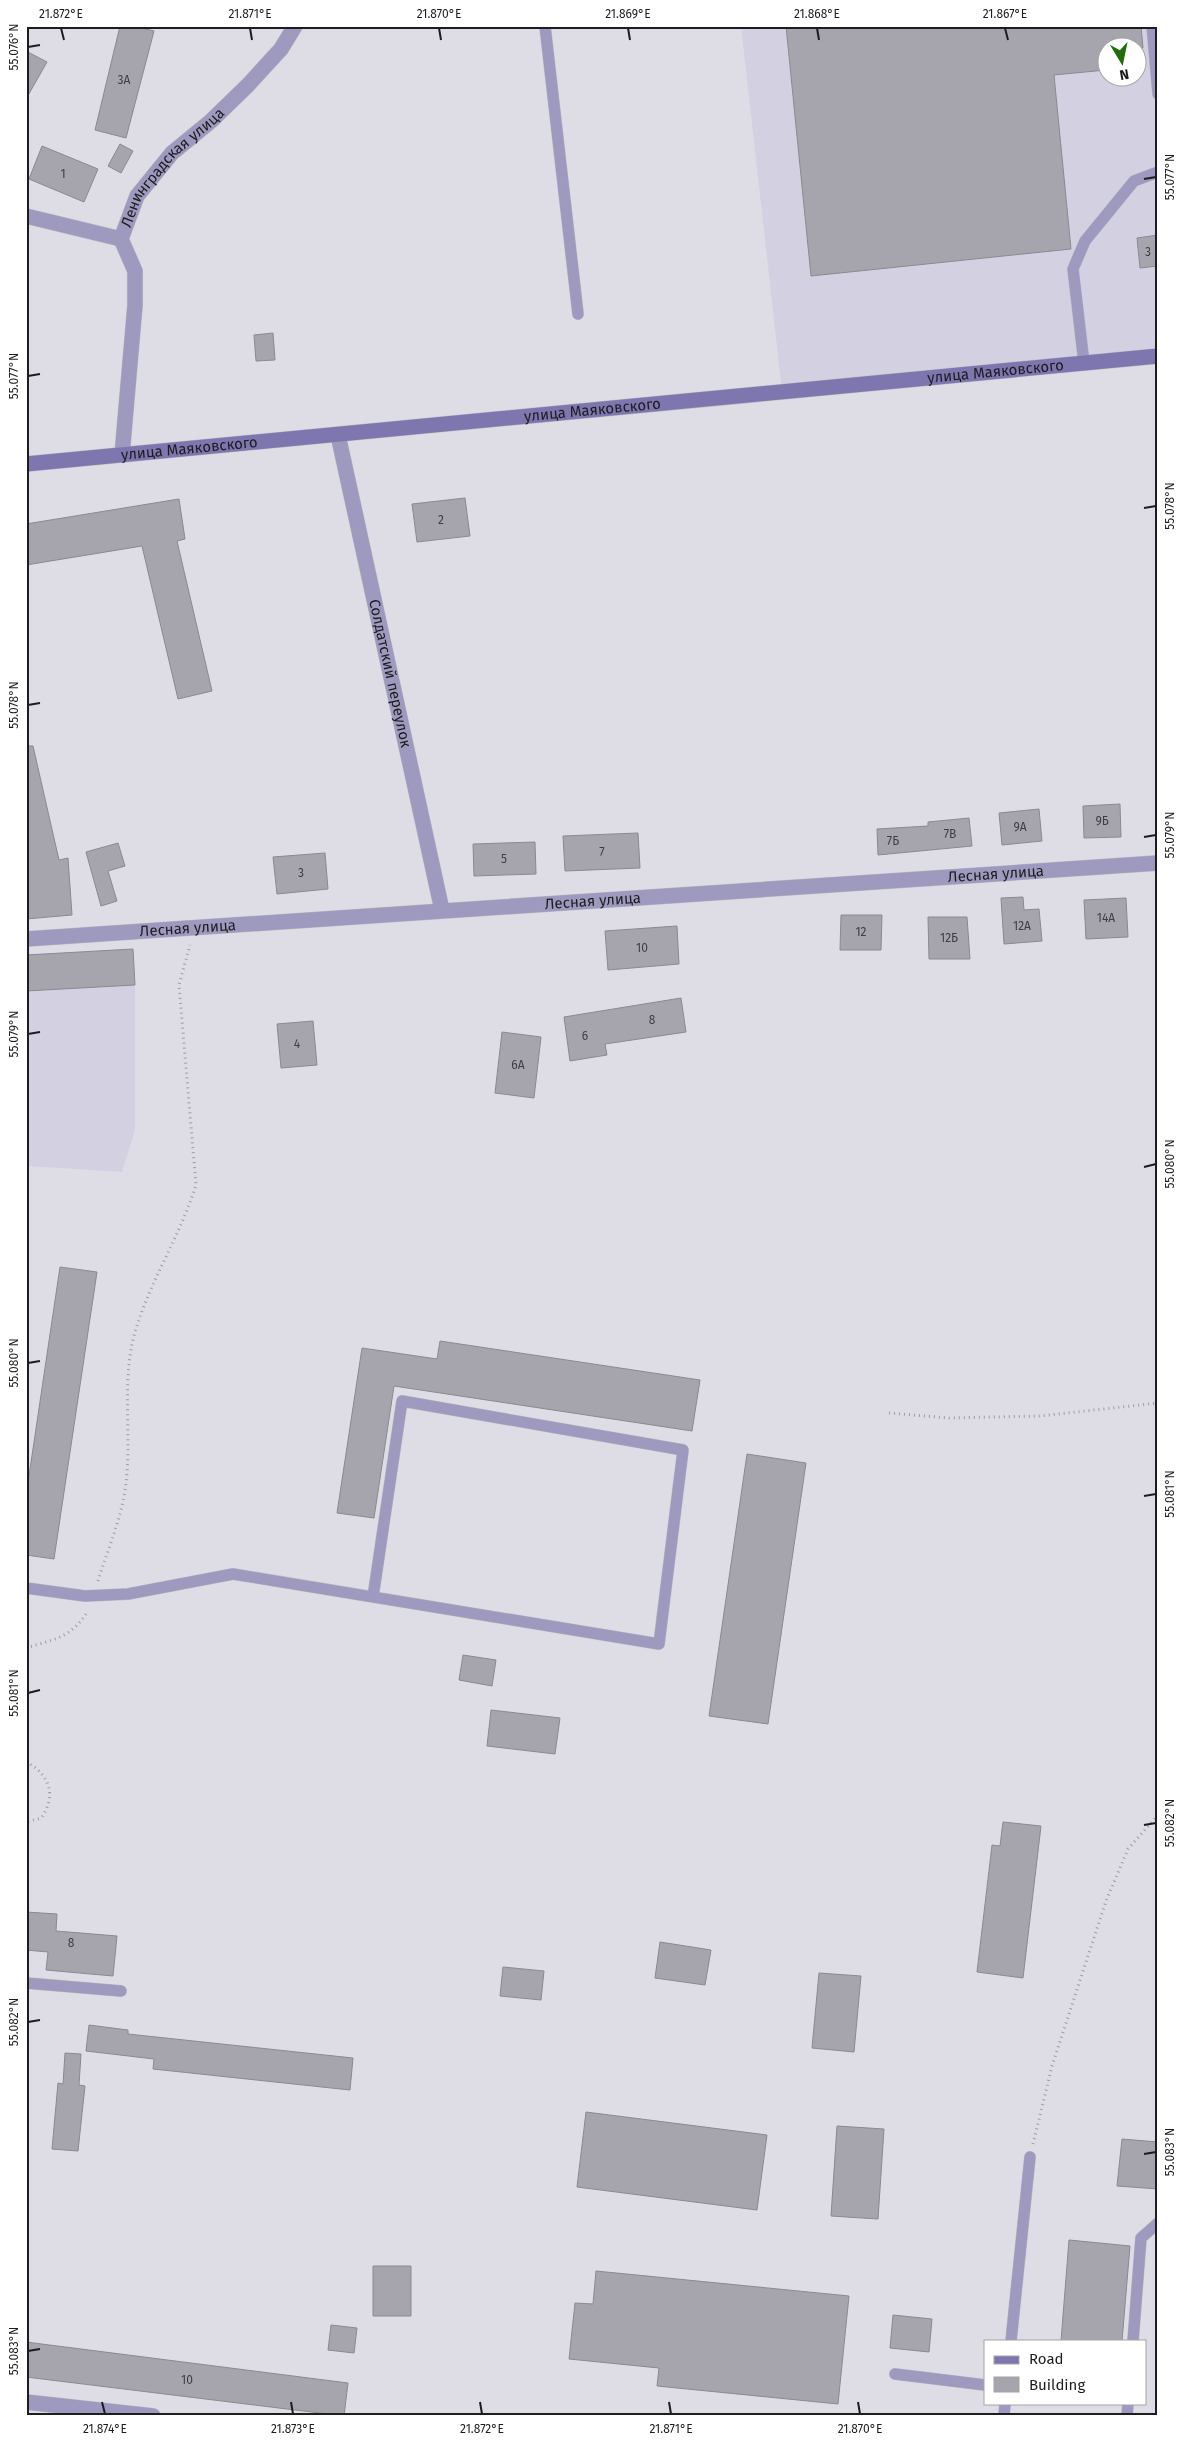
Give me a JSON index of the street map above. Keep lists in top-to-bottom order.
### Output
{
  "streets": {
    "street": [
      "Ленинградская улица",
      "улица Маяковского",
      "Солдатский переулок",
      "Лесная улица"
    ]
  },
  "crossings": [
    ["улица Маяковского", "Солдатский переулок"],
    ["Солдатский переулок", "Лесная улица"]
  ],
  "house_numbers": [
    "3А",
    "1",
    "3",
    "2",
    "9Б",
    "9А",
    "7В",
    "7Б",
    "7",
    "5",
    "3",
    "14А",
    "12А",
    "12",
    "12Б",
    "10",
    "8",
    "6",
    "4",
    "6А",
    "8",
    "10"
  ],
  "legend": ["Road", "Building"],
  "north": "bottom",
  "coordinates": [
    "21.872°E",
    "21.871°E",
    "21.870°E",
    "21.869°E",
    "21.868°E",
    "21.867°E",
    "55.076°N",
    "55.077°N",
    "55.078°N",
    "55.079°N",
    "55.080°N",
    "55.081°N",
    "55.082°N",
    "55.083°N",
    "21.874°E",
    "21.873°E"
  ]
}
